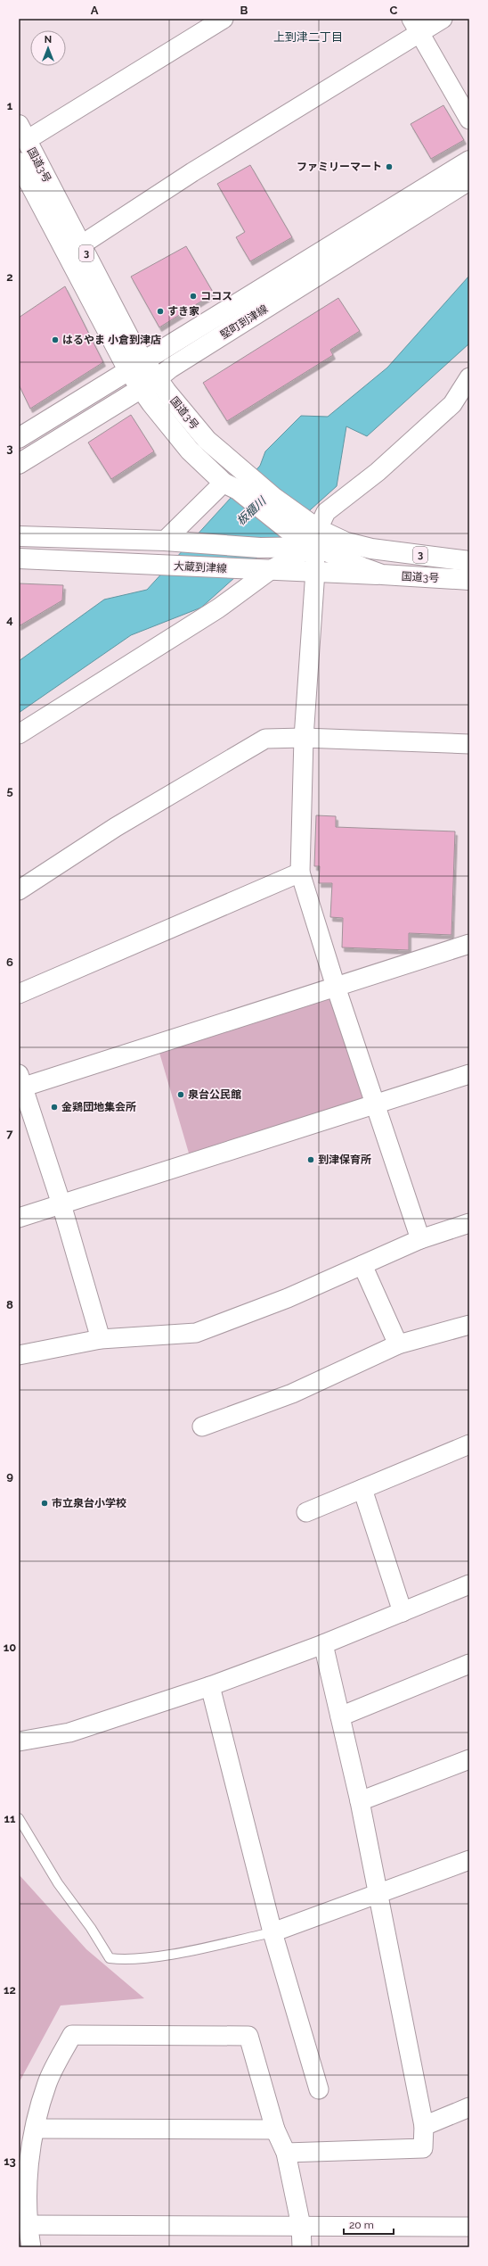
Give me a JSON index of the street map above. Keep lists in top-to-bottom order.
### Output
{
  "streets": {
    "main road": [
      "国道3号",
      "3",
      "堅町到津線",
      "大蔵到津線"
    ]
  },
  "crossings": [
    ["国道3号", "堅町到津線"],
    ["国道3号", "大蔵到津線"]
  ],
  "districts": ["上到津二丁目"],
  "water": ["板櫃川"],
  "places": [
    "ファミリーマート",
    "ココス",
    "すき家",
    "はるやま 小倉到津店",
    "泉台公民館",
    "金鶏団地集会所",
    "到津保育所",
    "市立泉台小学校"
  ],
  "scale_bar": "20 m",
  "north": "top",
  "grid": {
    "columns": ["A", "B", "C"],
    "rows": [
      "1",
      "2",
      "3",
      "4",
      "5",
      "6",
      "7",
      "8",
      "9",
      "10",
      "11",
      "12",
      "13"
    ]
  }
}
